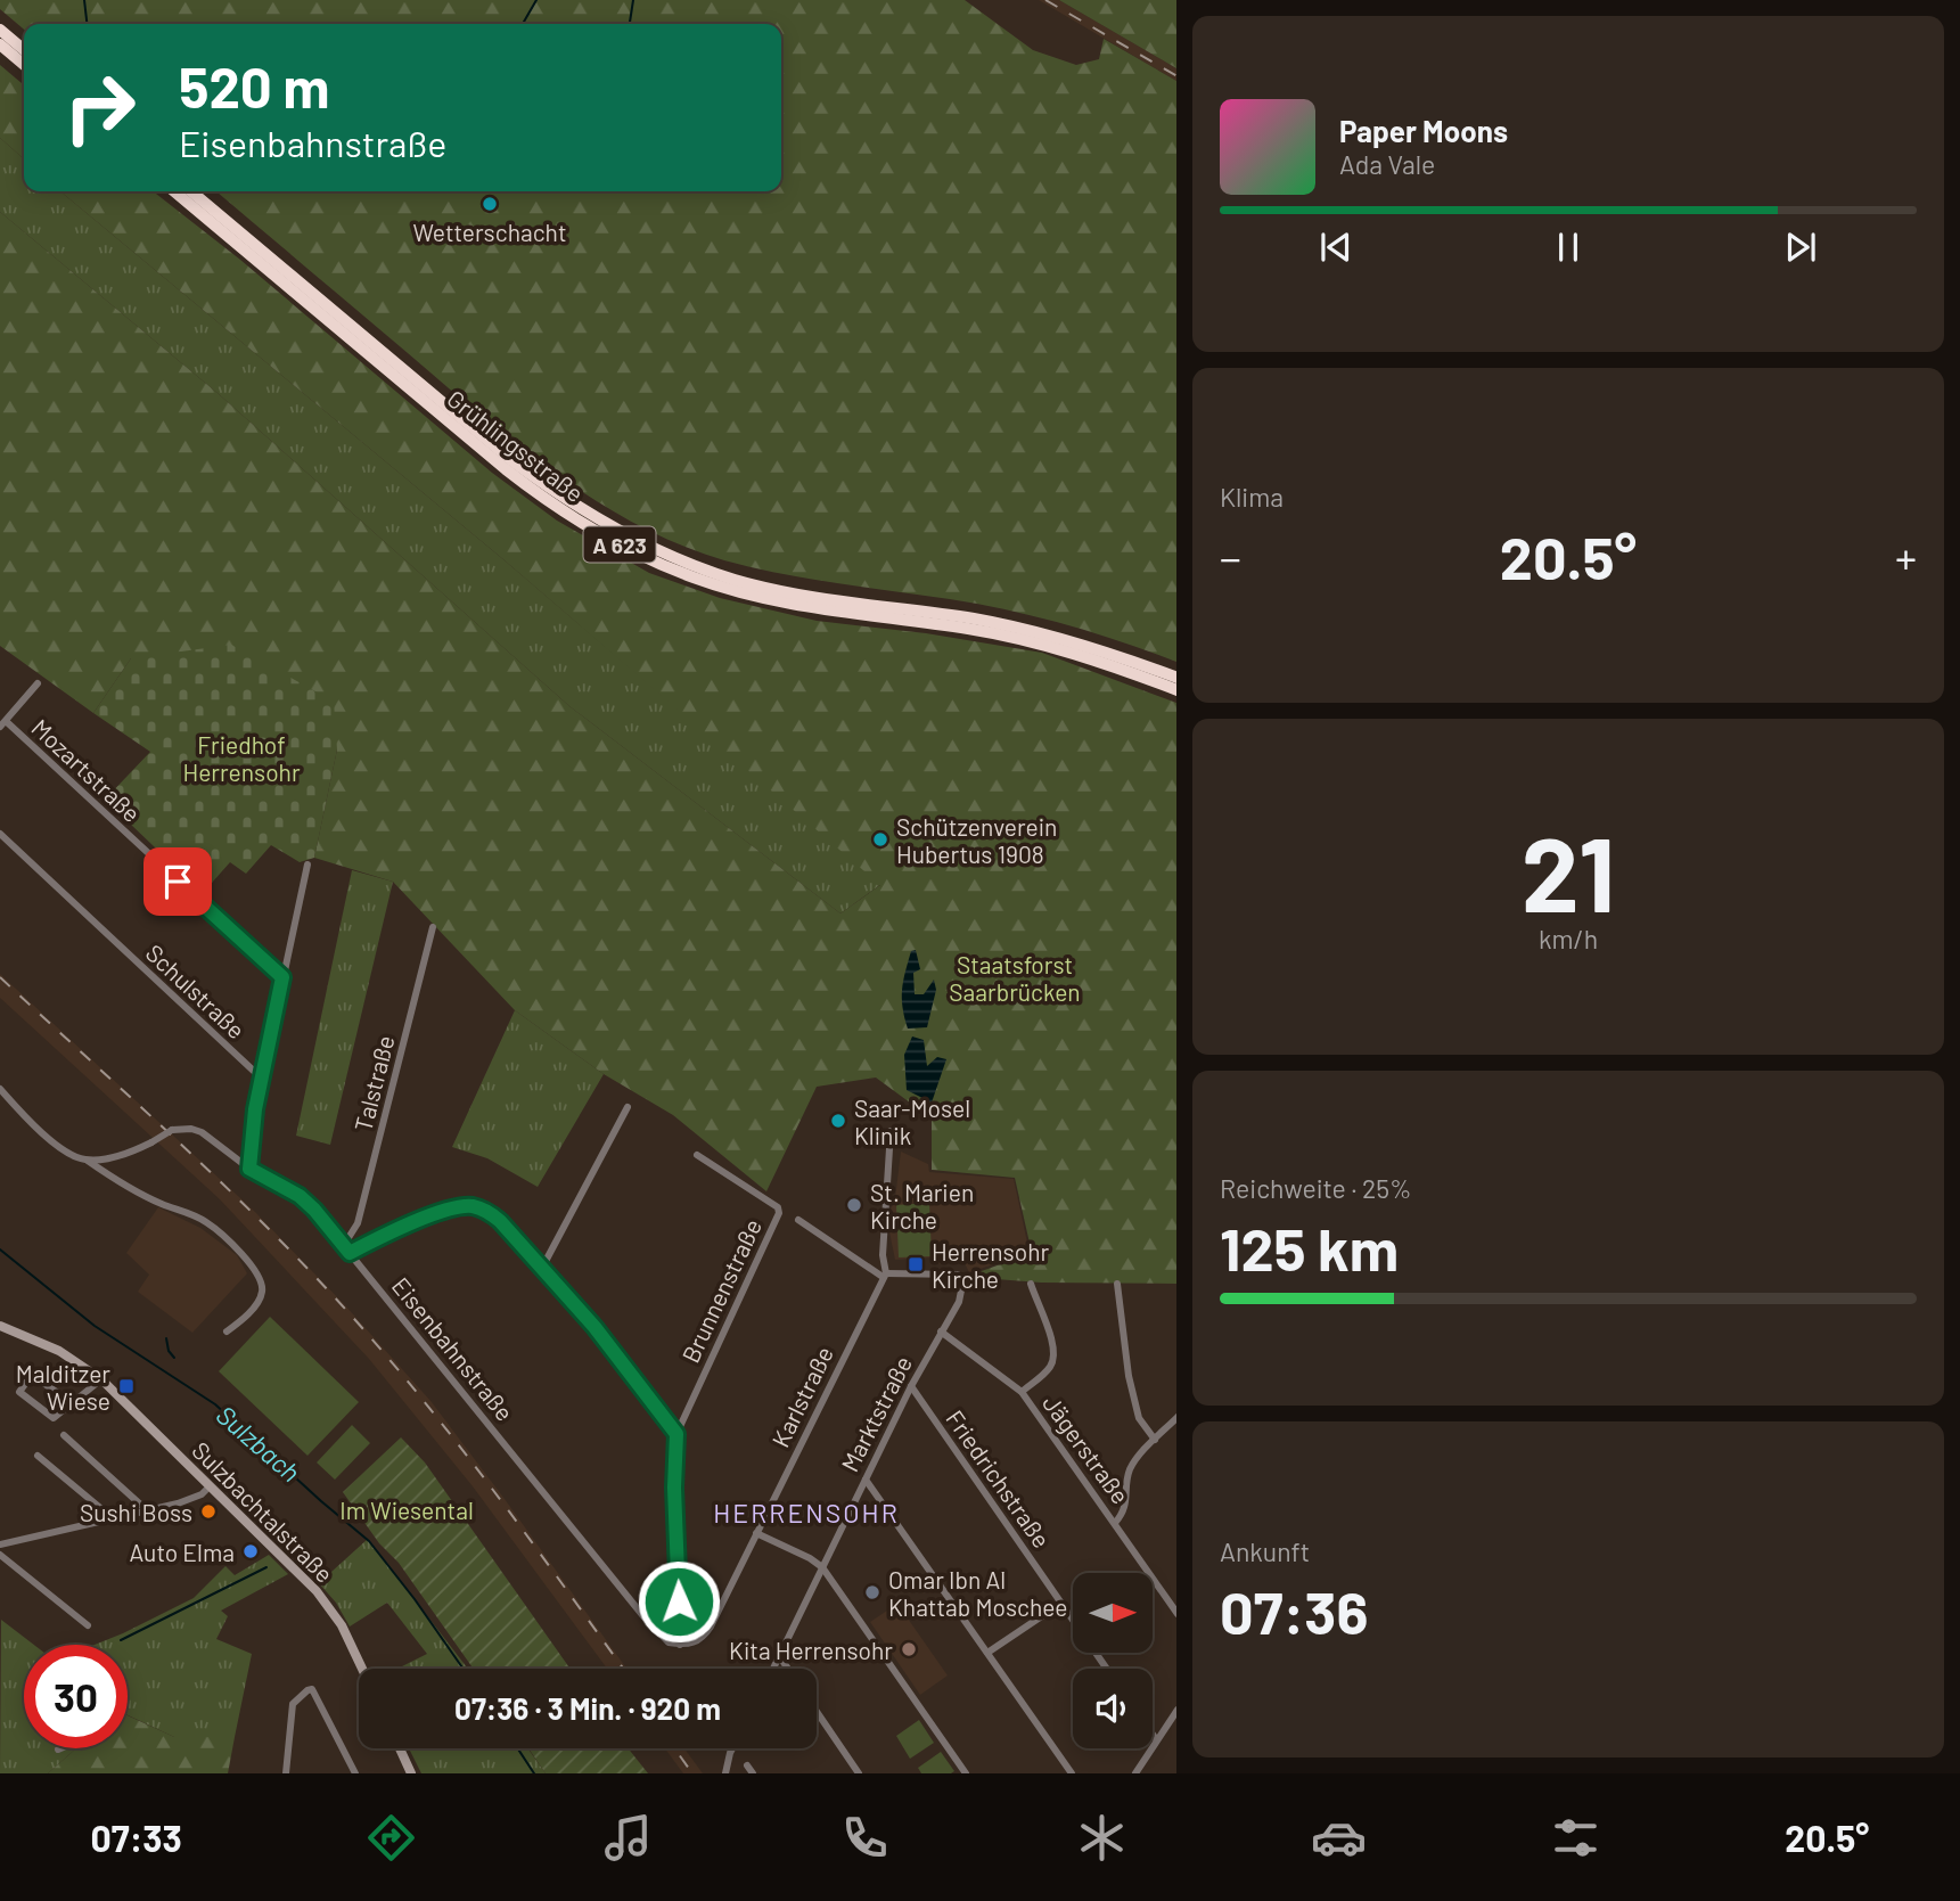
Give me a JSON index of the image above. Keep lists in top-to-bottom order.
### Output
{
  "streets": {
    "highway": ["Grühlingsstraße", "A 623"],
    "main road": ["Sulzbachtalstraße"],
    "street": [
      "Mozartstraße",
      "Schulstraße",
      "Talstraße",
      "Brunnenstraße",
      "Eisenbahnstraße",
      "Karlstraße",
      "Marktstraße",
      "Jägerstraße",
      "Friedrichstraße"
    ]
  },
  "crossings": [
    ["Talstraße", "Eisenbahnstraße"],
    ["Eisenbahnstraße", "Karlstraße"],
    ["Karlstraße", "Marktstraße"],
    ["Marktstraße", "Jägerstraße"],
    ["Marktstraße", "Friedrichstraße"]
  ],
  "districts": ["HERRENSOHR"],
  "water": ["Sulzbach"],
  "parks": ["Friedhof Herrensohr", "Staatsforst Saarbrücken", "Im Wiesental"],
  "places": {
    "other": [
      "Wetterschacht",
      "Schützenverein Hubertus 1908",
      "Saar-Mosel Klinik",
      "St. Marien Kirche",
      "Sushi Boss",
      "Auto Elma",
      "Omar Ibn Al Khattab Moschee",
      "Kita Herrensohr"
    ],
    "transit": ["Herrensohr Kirche", "Malditzer Wiese"]
  },
  "north": "right",
  "page": {
    "turn": ["520 m", "Eisenbahnstraße"],
    "song": ["Paper Moons", "Ada Vale"],
    "tile": [
      "Klima",
      ["21", "km/h"],
      ["Reichweite · 25%", "125 km"],
      ["Ankunft", "07:36"]
    ],
    "heat": ["−", "20.5°", "+"],
    "limit": "30",
    "trip": "07:36 · 3 Min. · 920 m",
    "tabs": ["07:33", "20.5°"]
  }
}
